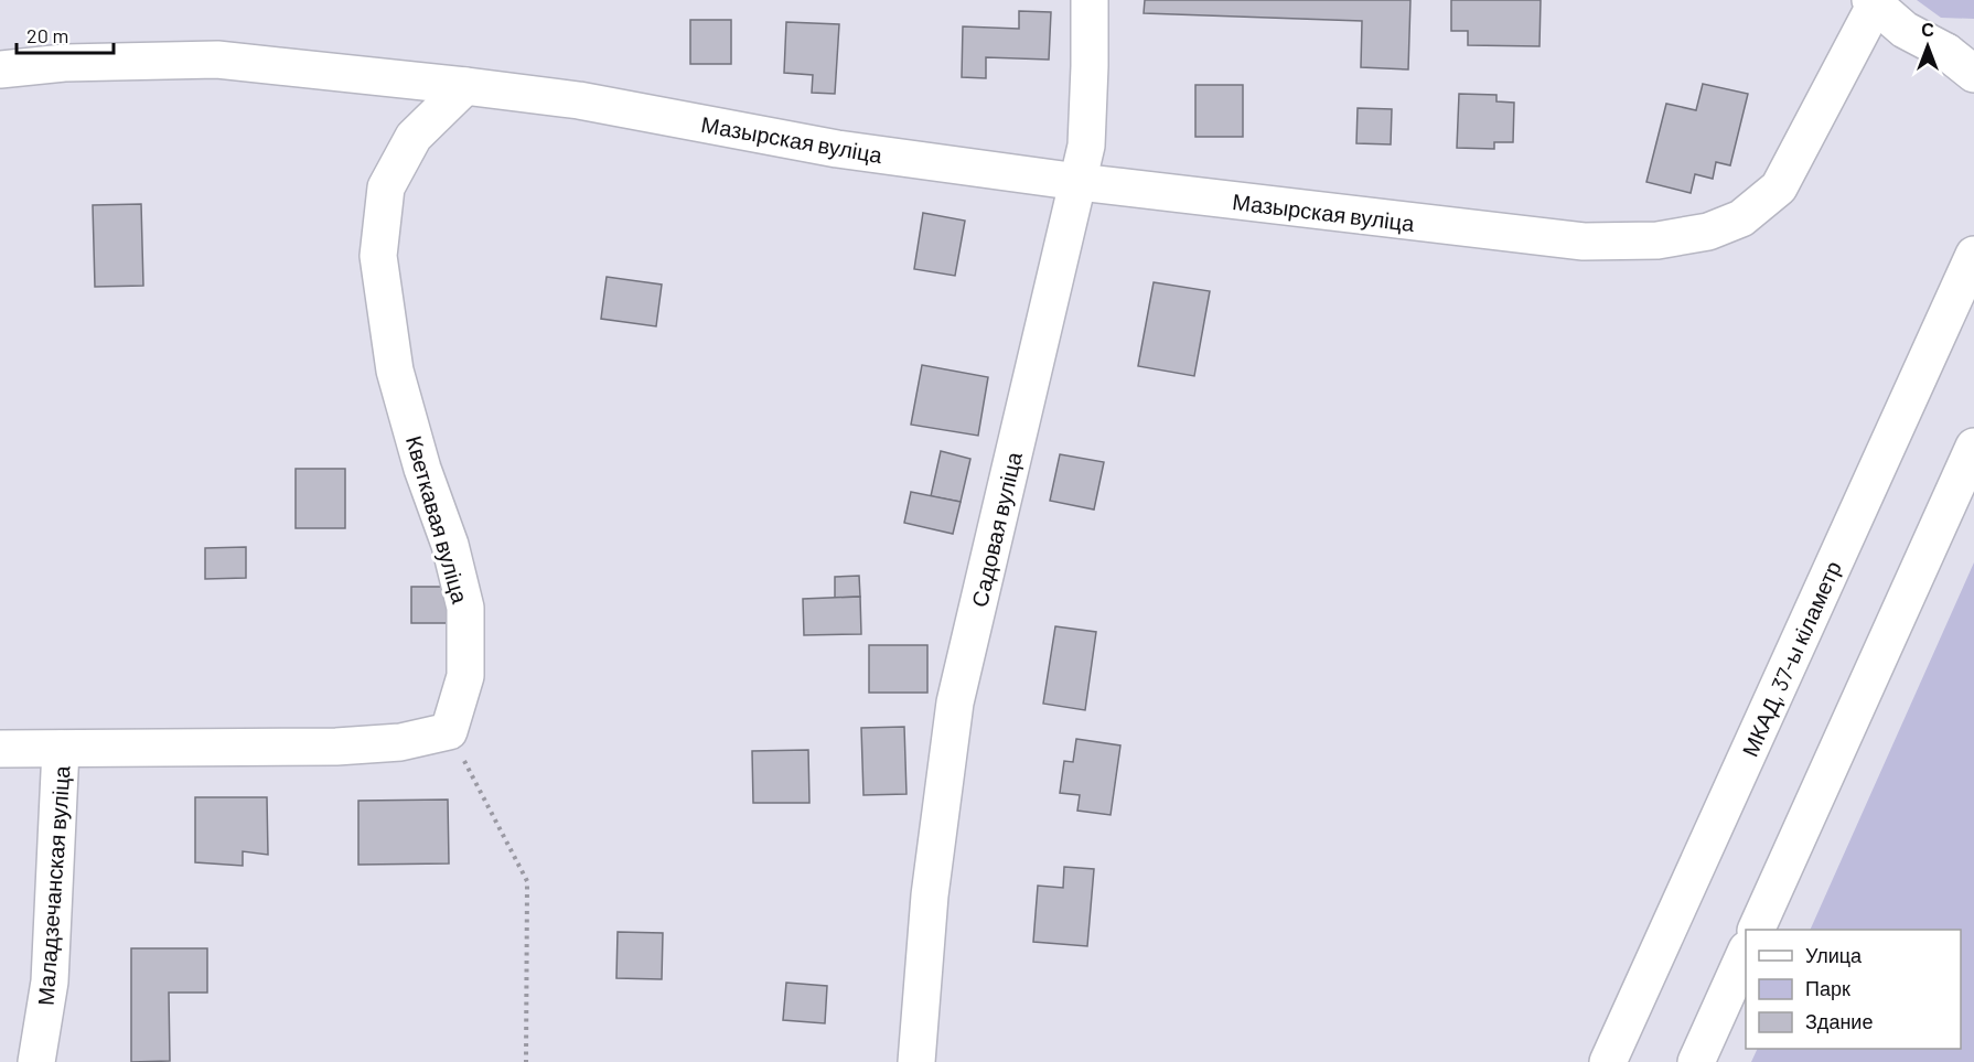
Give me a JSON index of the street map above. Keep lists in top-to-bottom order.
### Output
{
  "streets": {
    "main road": [
      "Мазырская вуліца",
      "Кветкавая вуліца",
      "Садовая вуліца",
      "МКАД, 37-ы кіламетр",
      "Маладзечанская вуліца"
    ]
  },
  "crossings": [
    ["Мазырская вуліца", "Кветкавая вуліца"],
    ["Мазырская вуліца", "Садовая вуліца"]
  ],
  "legend": ["Улица", "Парк", "Здание"],
  "scale_bar": "20 m",
  "north": "top"
}
